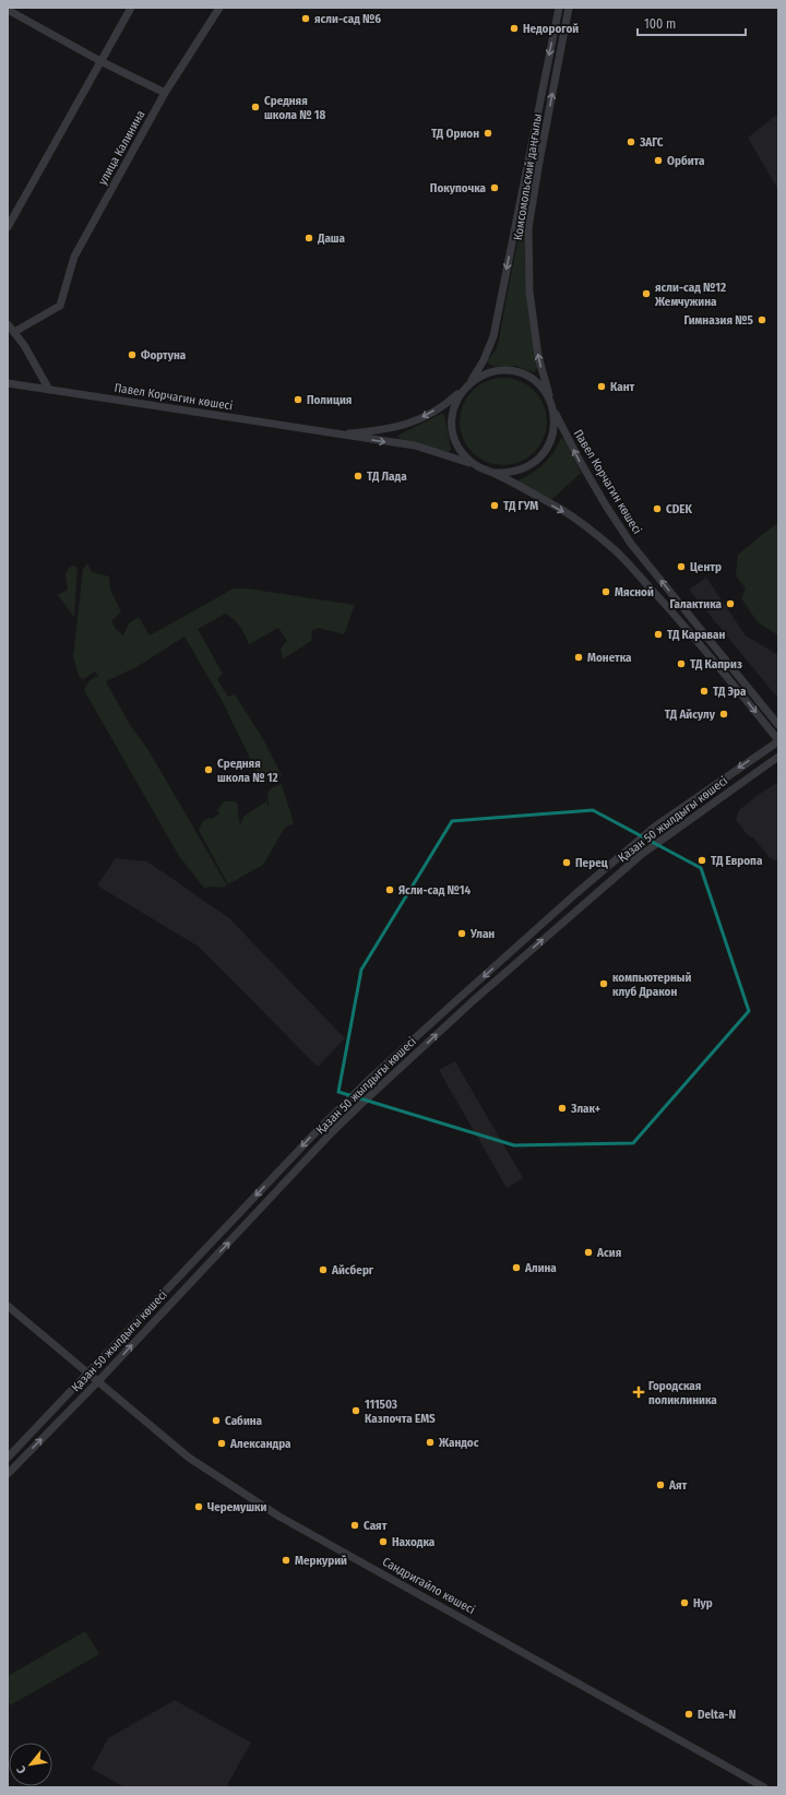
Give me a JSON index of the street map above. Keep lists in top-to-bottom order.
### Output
{
  "streets": {
    "street": [
      "улица Калинина",
      "Комсомольский даңғылы",
      "Павел Корчагин көшесі",
      "Қазан 50 жылдығы көшесі",
      "Сандригайло көшесі"
    ]
  },
  "crossings": [
    ["Комсомольский даңғылы", "Павел Корчагин көшесі"],
    ["Қазан 50 жылдығы көшесі", "Сандригайло көшесі"]
  ],
  "places": {
    "other": [
      "ясли-сад №6",
      "Недорогой",
      "Средняя школа № 18",
      "ТД Орион",
      "ЗАГС",
      "Орбита",
      "Покупочка",
      "Даша",
      "ясли-сад №12 Жемчужина",
      "Гимназия №5",
      "Фортуна",
      "Кант",
      "Полиция",
      "ТД Лада",
      "ТД ГУМ",
      "CDEK",
      "Центр",
      "Мясной",
      "Галактика",
      "ТД Караван",
      "Монетка",
      "ТД Каприз",
      "ТД Эра",
      "ТД Айсулу",
      "Средняя школа № 12",
      "ТД Европа",
      "Перец",
      "Ясли-сад №14",
      "Улан",
      "компьютерный клуб Дракон",
      "Злак+",
      "Асия",
      "Алина",
      "Айсберг",
      "111503 Казпочта EMS",
      "Сабина",
      "Жандос",
      "Александра",
      "Аят",
      "Черемушки",
      "Саят",
      "Находка",
      "Меркурий",
      "Нур",
      "Delta-N"
    ],
    "health": ["Городская поликлиника"]
  },
  "scale_bar": "100 m",
  "north": "bottom left"
}
